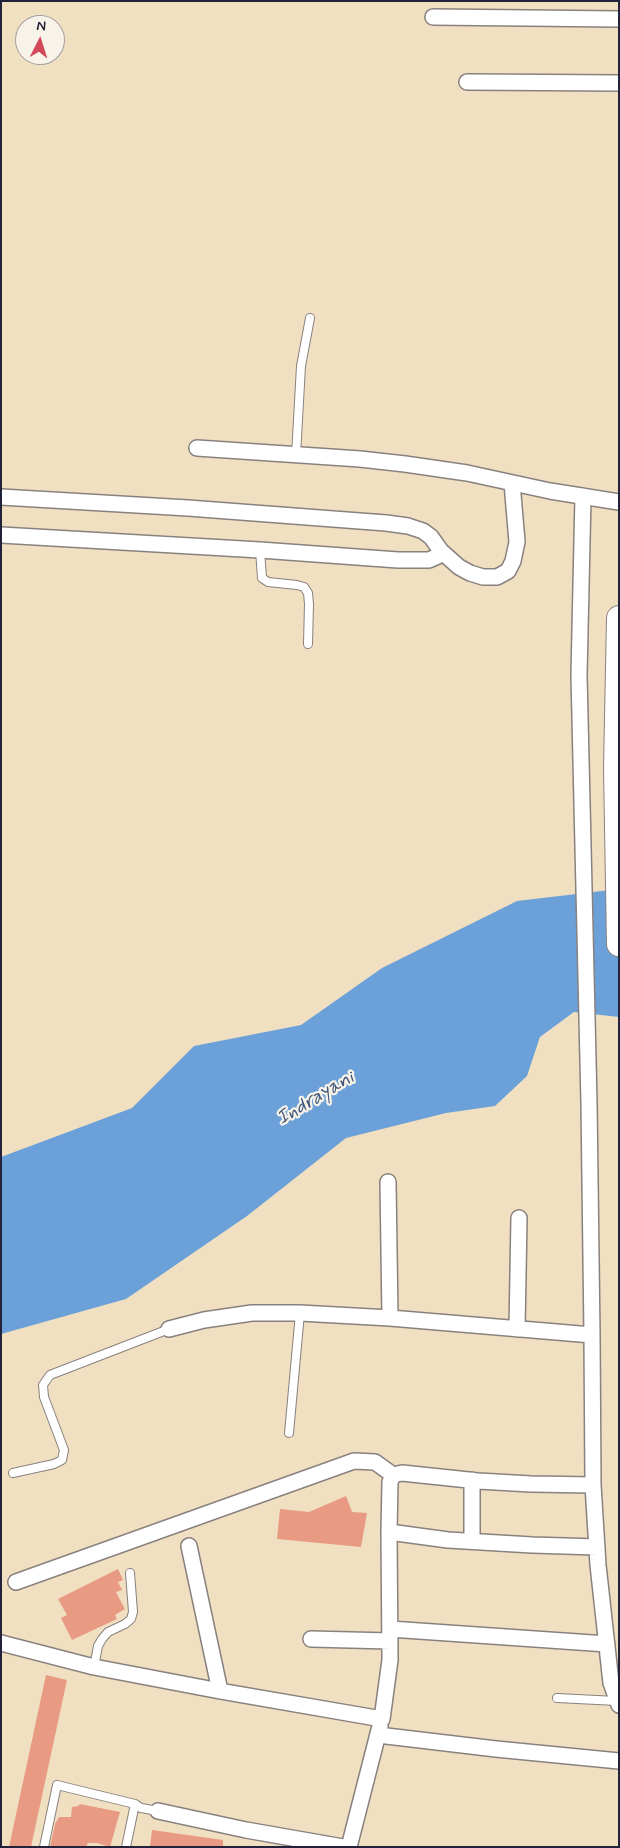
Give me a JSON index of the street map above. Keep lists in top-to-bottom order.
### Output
{
  "water": ["Indrayani"],
  "north": "top"
}
